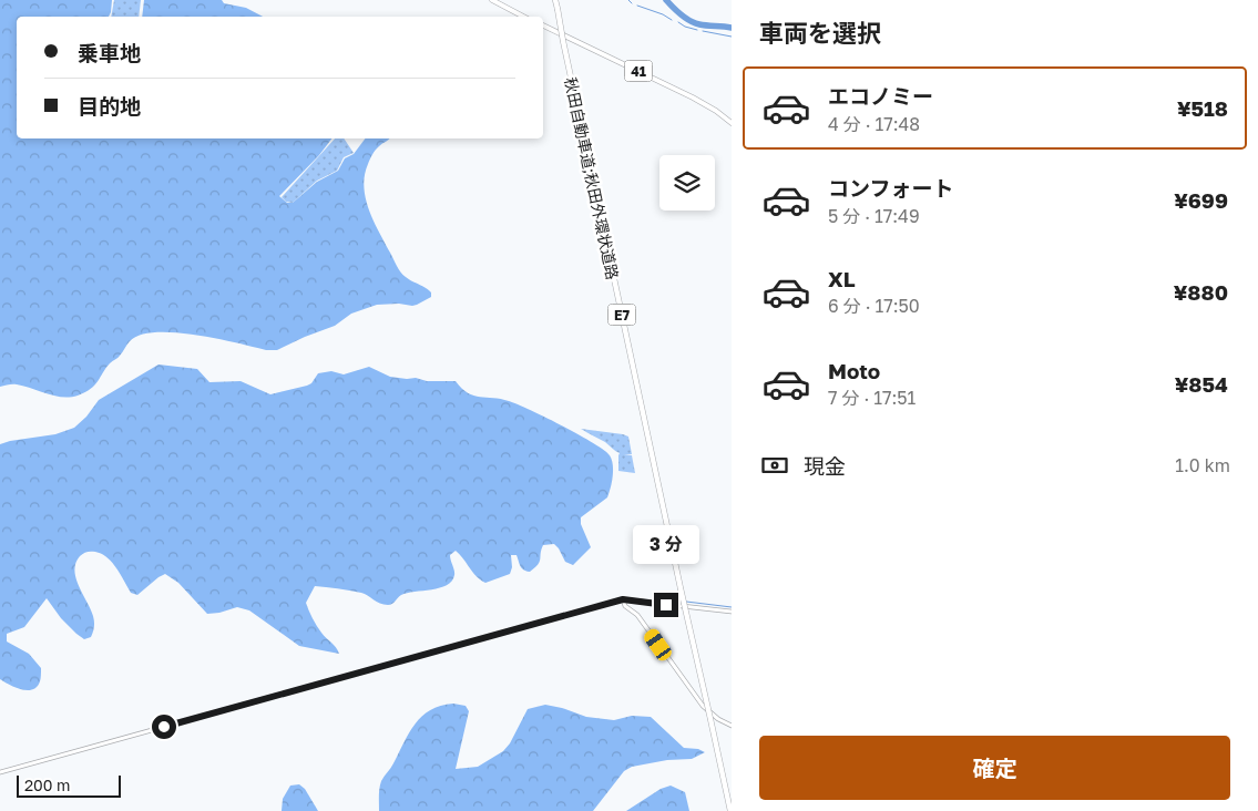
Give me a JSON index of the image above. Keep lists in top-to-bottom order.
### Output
{
  "streets": {
    "highway": ["秋田自動車道;秋田外環状道路", "E7"],
    "main road": ["41"]
  },
  "scale_bar": "200 m",
  "page": {
    "heading": "車両を選択",
    "banner": ["乗車地", "目的地"],
    "list": [
      {
        "name": "エコノミー",
        "note": "4 分 · 17:48",
        "value": "¥518"
      },
      {
        "name": "コンフォート",
        "note": "5 分 · 17:49",
        "value": "¥699"
      },
      {
        "name": "XL",
        "note": "6 分 · 17:50",
        "value": "¥880"
      },
      {
        "name": "Moto",
        "note": "7 分 · 17:51",
        "value": "¥854"
      }
    ],
    "pay": ["現金", "1.0 km"],
    "bubble": "3 分",
    "buttons": "確定",
    "scale": "200 m"
  }
}
